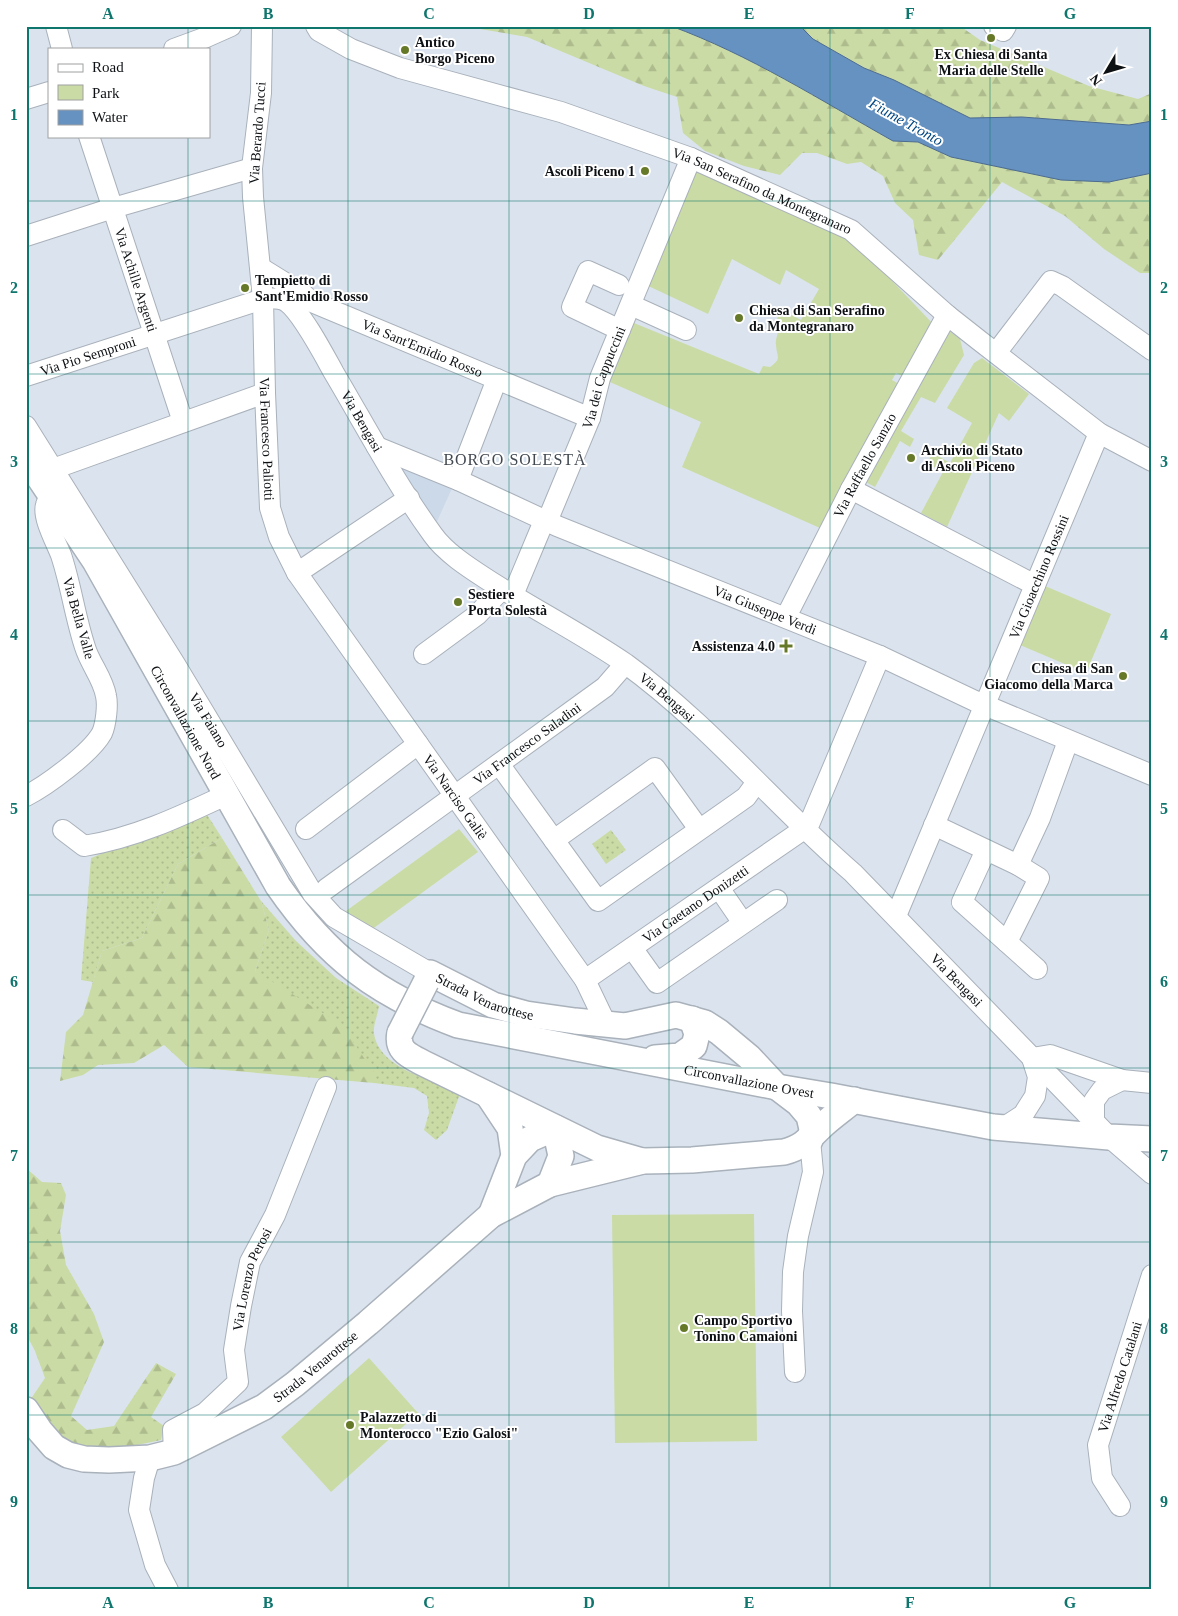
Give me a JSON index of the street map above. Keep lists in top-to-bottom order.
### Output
{
  "streets": {
    "main road": ["Circonvallazione Nord", "Strada Venarottese", "Circonvallazione Ovest"],
    "street": [
      "Via Berardo Tucci",
      "Via San Serafino da Montegranaro",
      "Via Achille Argenti",
      "Via Sant'Emidio Rosso",
      "Via Pio Semproni",
      "Via dei Cappuccini",
      "Via Bengasi",
      "Via Francesco Paliotti",
      "Via Raffaello Sanzio",
      "Via Gioacchino Rossini",
      "Via Giuseppe Verdi",
      "Via Bella Valle",
      "Via Faiano",
      "Via Francesco Saladini",
      "Via Narciso Galiè",
      "Via Gaetano Donizetti",
      "Via Lorenzo Perosi",
      "Via Alfredo Catalani"
    ]
  },
  "crossings": [
    ["Via Berardo Tucci", "Via Sant'Emidio Rosso"],
    ["Via Berardo Tucci", "Via Pio Semproni"],
    ["Via Berardo Tucci", "Via Bengasi"],
    ["Via Berardo Tucci", "Via Francesco Paliotti"],
    ["Via San Serafino da Montegranaro", "Via dei Cappuccini"],
    ["Via San Serafino da Montegranaro", "Via Raffaello Sanzio"],
    ["Via San Serafino da Montegranaro", "Via Gioacchino Rossini"],
    ["Via Achille Argenti", "Via Pio Semproni"],
    ["Via Sant'Emidio Rosso", "Via dei Cappuccini"],
    ["Via Pio Semproni", "Via Bengasi"],
    ["Via Pio Semproni", "Via Francesco Paliotti"],
    ["Via dei Cappuccini", "Via Bengasi"],
    ["Via dei Cappuccini", "Via Giuseppe Verdi"],
    ["Via Bengasi", "Via Francesco Paliotti"],
    ["Via Bengasi", "Via Gioacchino Rossini"],
    ["Via Bengasi", "Via Giuseppe Verdi"],
    ["Via Bengasi", "Via Francesco Saladini"],
    ["Via Bengasi", "Via Gaetano Donizetti"],
    ["Via Bengasi", "Circonvallazione Ovest"],
    ["Via Francesco Paliotti", "Via Narciso Galiè"],
    ["Via Raffaello Sanzio", "Via Giuseppe Verdi"],
    ["Via Gioacchino Rossini", "Via Giuseppe Verdi"],
    ["Via Bella Valle", "Circonvallazione Nord"],
    ["Via Faiano", "Strada Venarottese"],
    ["Circonvallazione Nord", "Circonvallazione Ovest"],
    ["Via Francesco Saladini", "Via Narciso Galiè"],
    ["Via Narciso Galiè", "Via Gaetano Donizetti"],
    ["Via Narciso Galiè", "Strada Venarottese"],
    ["Strada Venarottese", "Circonvallazione Ovest"],
    ["Strada Venarottese", "Via Lorenzo Perosi"]
  ],
  "districts": ["BORGO SOLESTÀ"],
  "water": ["Fiume Tronto"],
  "places": {
    "other": [
      "Ex Chiesa di Santa Maria delle Stelle",
      "Antico Borgo Piceno",
      "Ascoli Piceno 1",
      "Tempietto di Sant'Emidio Rosso",
      "Chiesa di San Serafino da Montegranaro",
      "Archivio di Stato di Ascoli Piceno",
      "Sestiere Porta Solestà",
      "Chiesa di San Giacomo della Marca",
      "Campo Sportivo Tonino Camaioni",
      "Palazzetto di Monterocco \"Ezio Galosi\""
    ],
    "health": ["Assistenza 4.0"]
  },
  "legend": ["Road", "Park", "Water"],
  "north": "bottom left",
  "grid": {
    "columns": [
      "A",
      "B",
      "C",
      "D",
      "E",
      "F",
      "G"
    ],
    "rows": [
      "1",
      "2",
      "3",
      "4",
      "5",
      "6",
      "7",
      "8",
      "9"
    ]
  }
}
